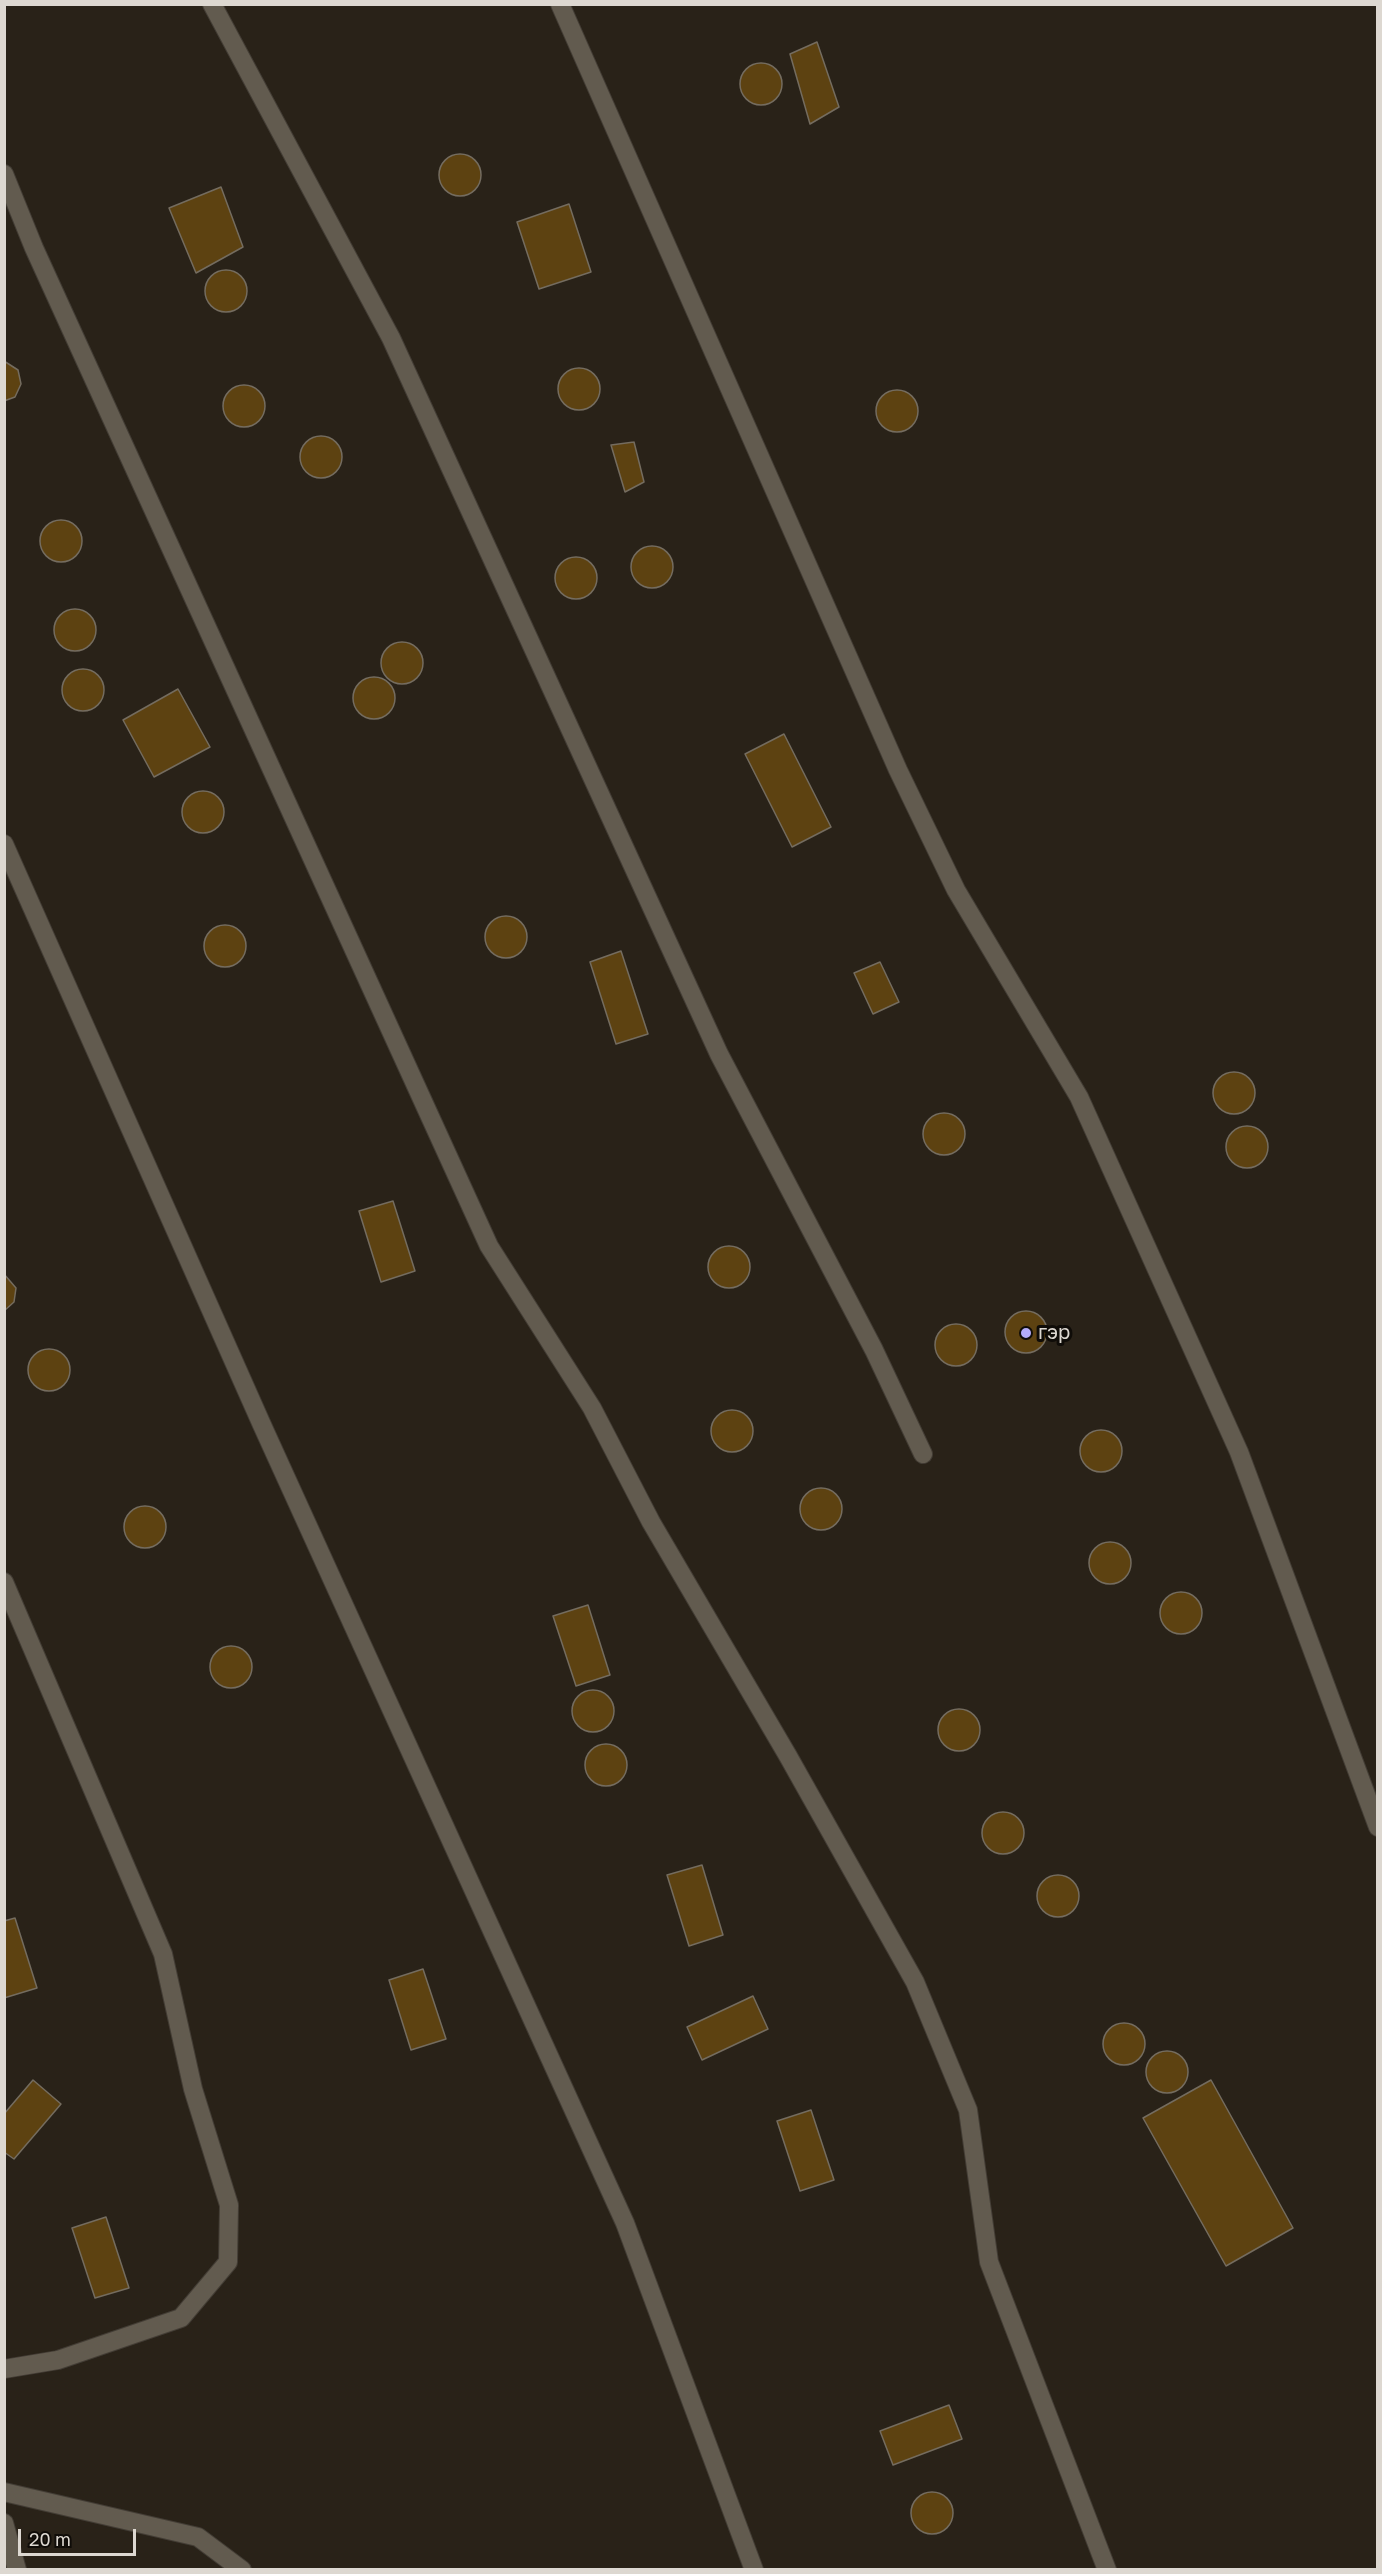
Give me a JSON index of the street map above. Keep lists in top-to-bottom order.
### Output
{
  "places": ["гэр"],
  "scale_bar": "20 m"
}
